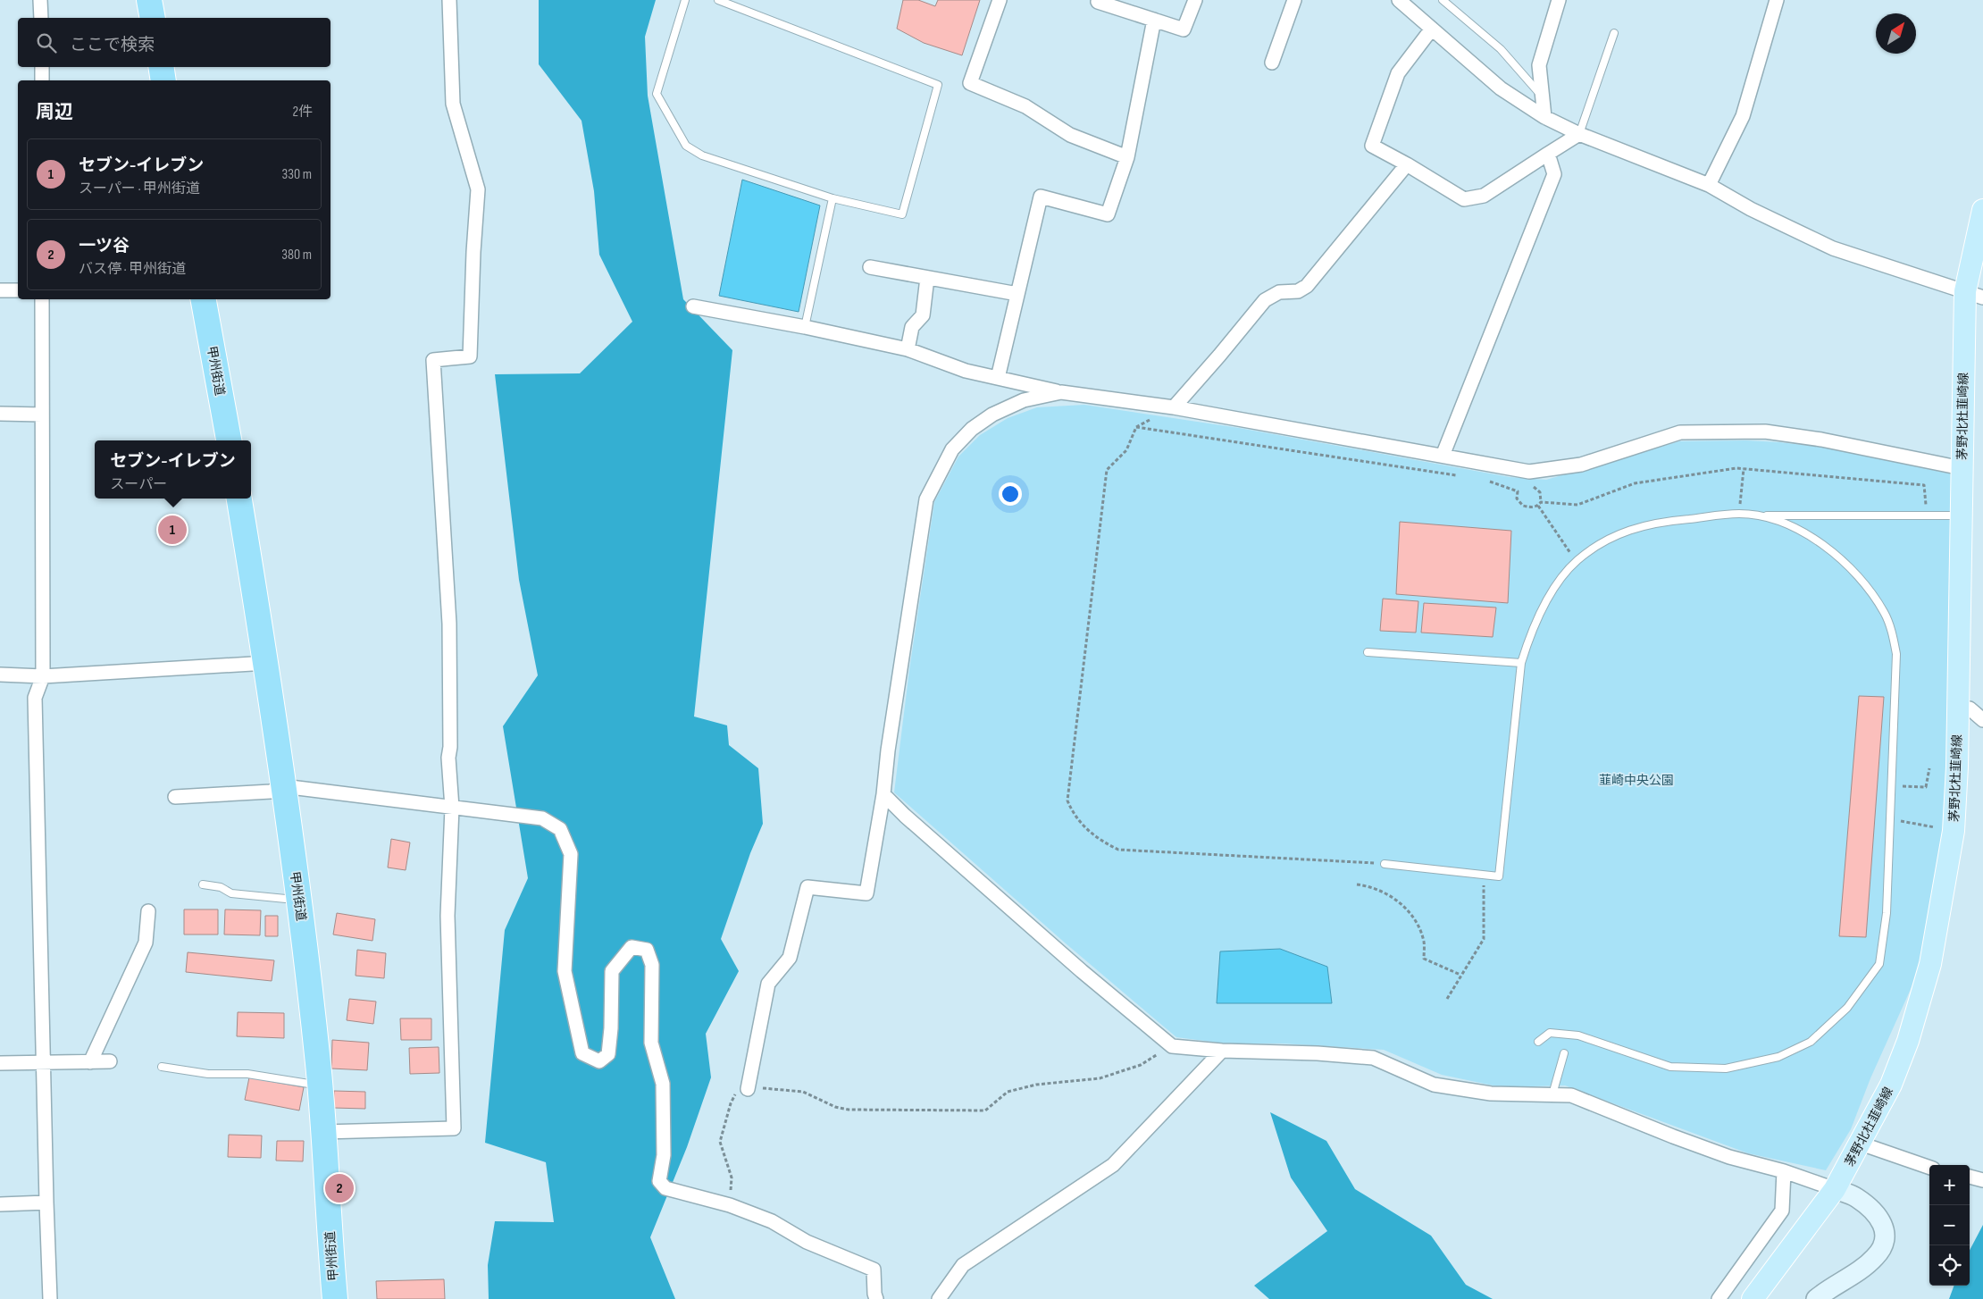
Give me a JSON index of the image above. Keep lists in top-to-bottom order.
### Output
{
  "streets": {
    "highway": ["甲州街道"],
    "main road": ["茅野北杜韮崎線"]
  },
  "parks": ["韮崎中央公園"],
  "north": "top right",
  "page": {
    "search": "ここで検索",
    "heading": ["周辺", "2件"],
    "list": [
      {
        "mark": "1",
        "name": "セブン-イレブン",
        "note": "スーパー · 甲州街道",
        "value": "330 m"
      },
      {
        "mark": "2",
        "name": "一ツ谷",
        "note": "バス停 · 甲州街道",
        "value": "380 m"
      }
    ],
    "popup": ["セブン-イレブン", "スーパー"],
    "pins": ["1", "2"],
    "map_buttons": ["+", "−"]
  }
}
